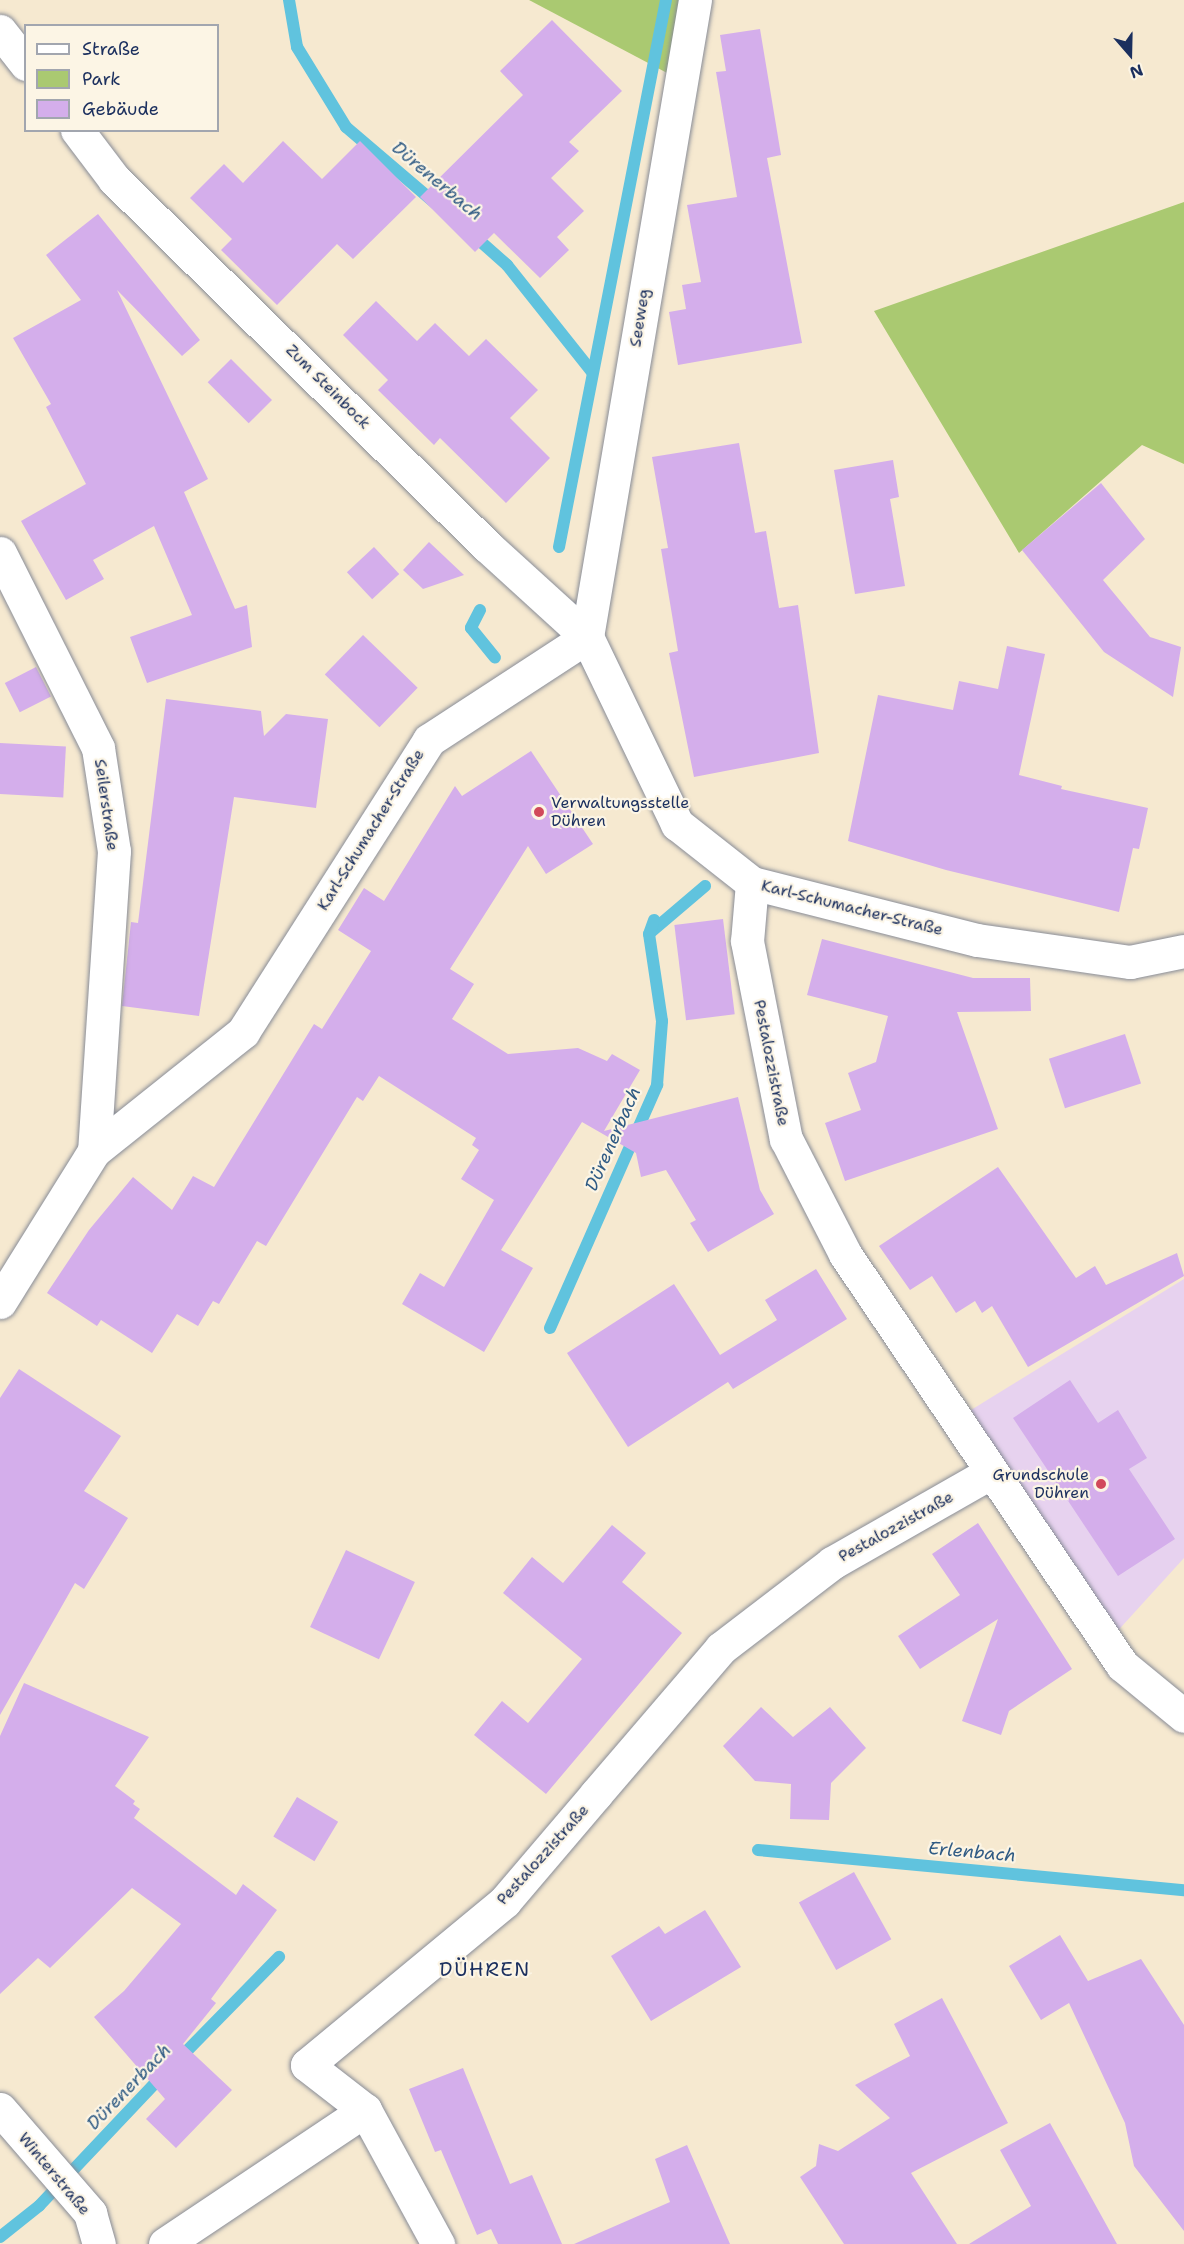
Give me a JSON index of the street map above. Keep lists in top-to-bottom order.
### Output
{
  "streets": {
    "street": [
      "Seeweg",
      "Zum Steinbock",
      "Seilerstraße",
      "Karl-Schumacher-Straße",
      "Pestalozzistraße",
      "Winterstraße"
    ]
  },
  "crossings": [
    ["Seeweg", "Zum Steinbock"],
    ["Seeweg", "Karl-Schumacher-Straße"],
    ["Zum Steinbock", "Karl-Schumacher-Straße"],
    ["Seilerstraße", "Karl-Schumacher-Straße"],
    ["Karl-Schumacher-Straße", "Pestalozzistraße"]
  ],
  "districts": ["DÜHREN"],
  "water": ["Dürenerbach", "Erlenbach"],
  "places": ["Verwaltungsstelle Dühren", "Grundschule Dühren"],
  "legend": ["Straße", "Park", "Gebäude"],
  "north": "bottom"
}
